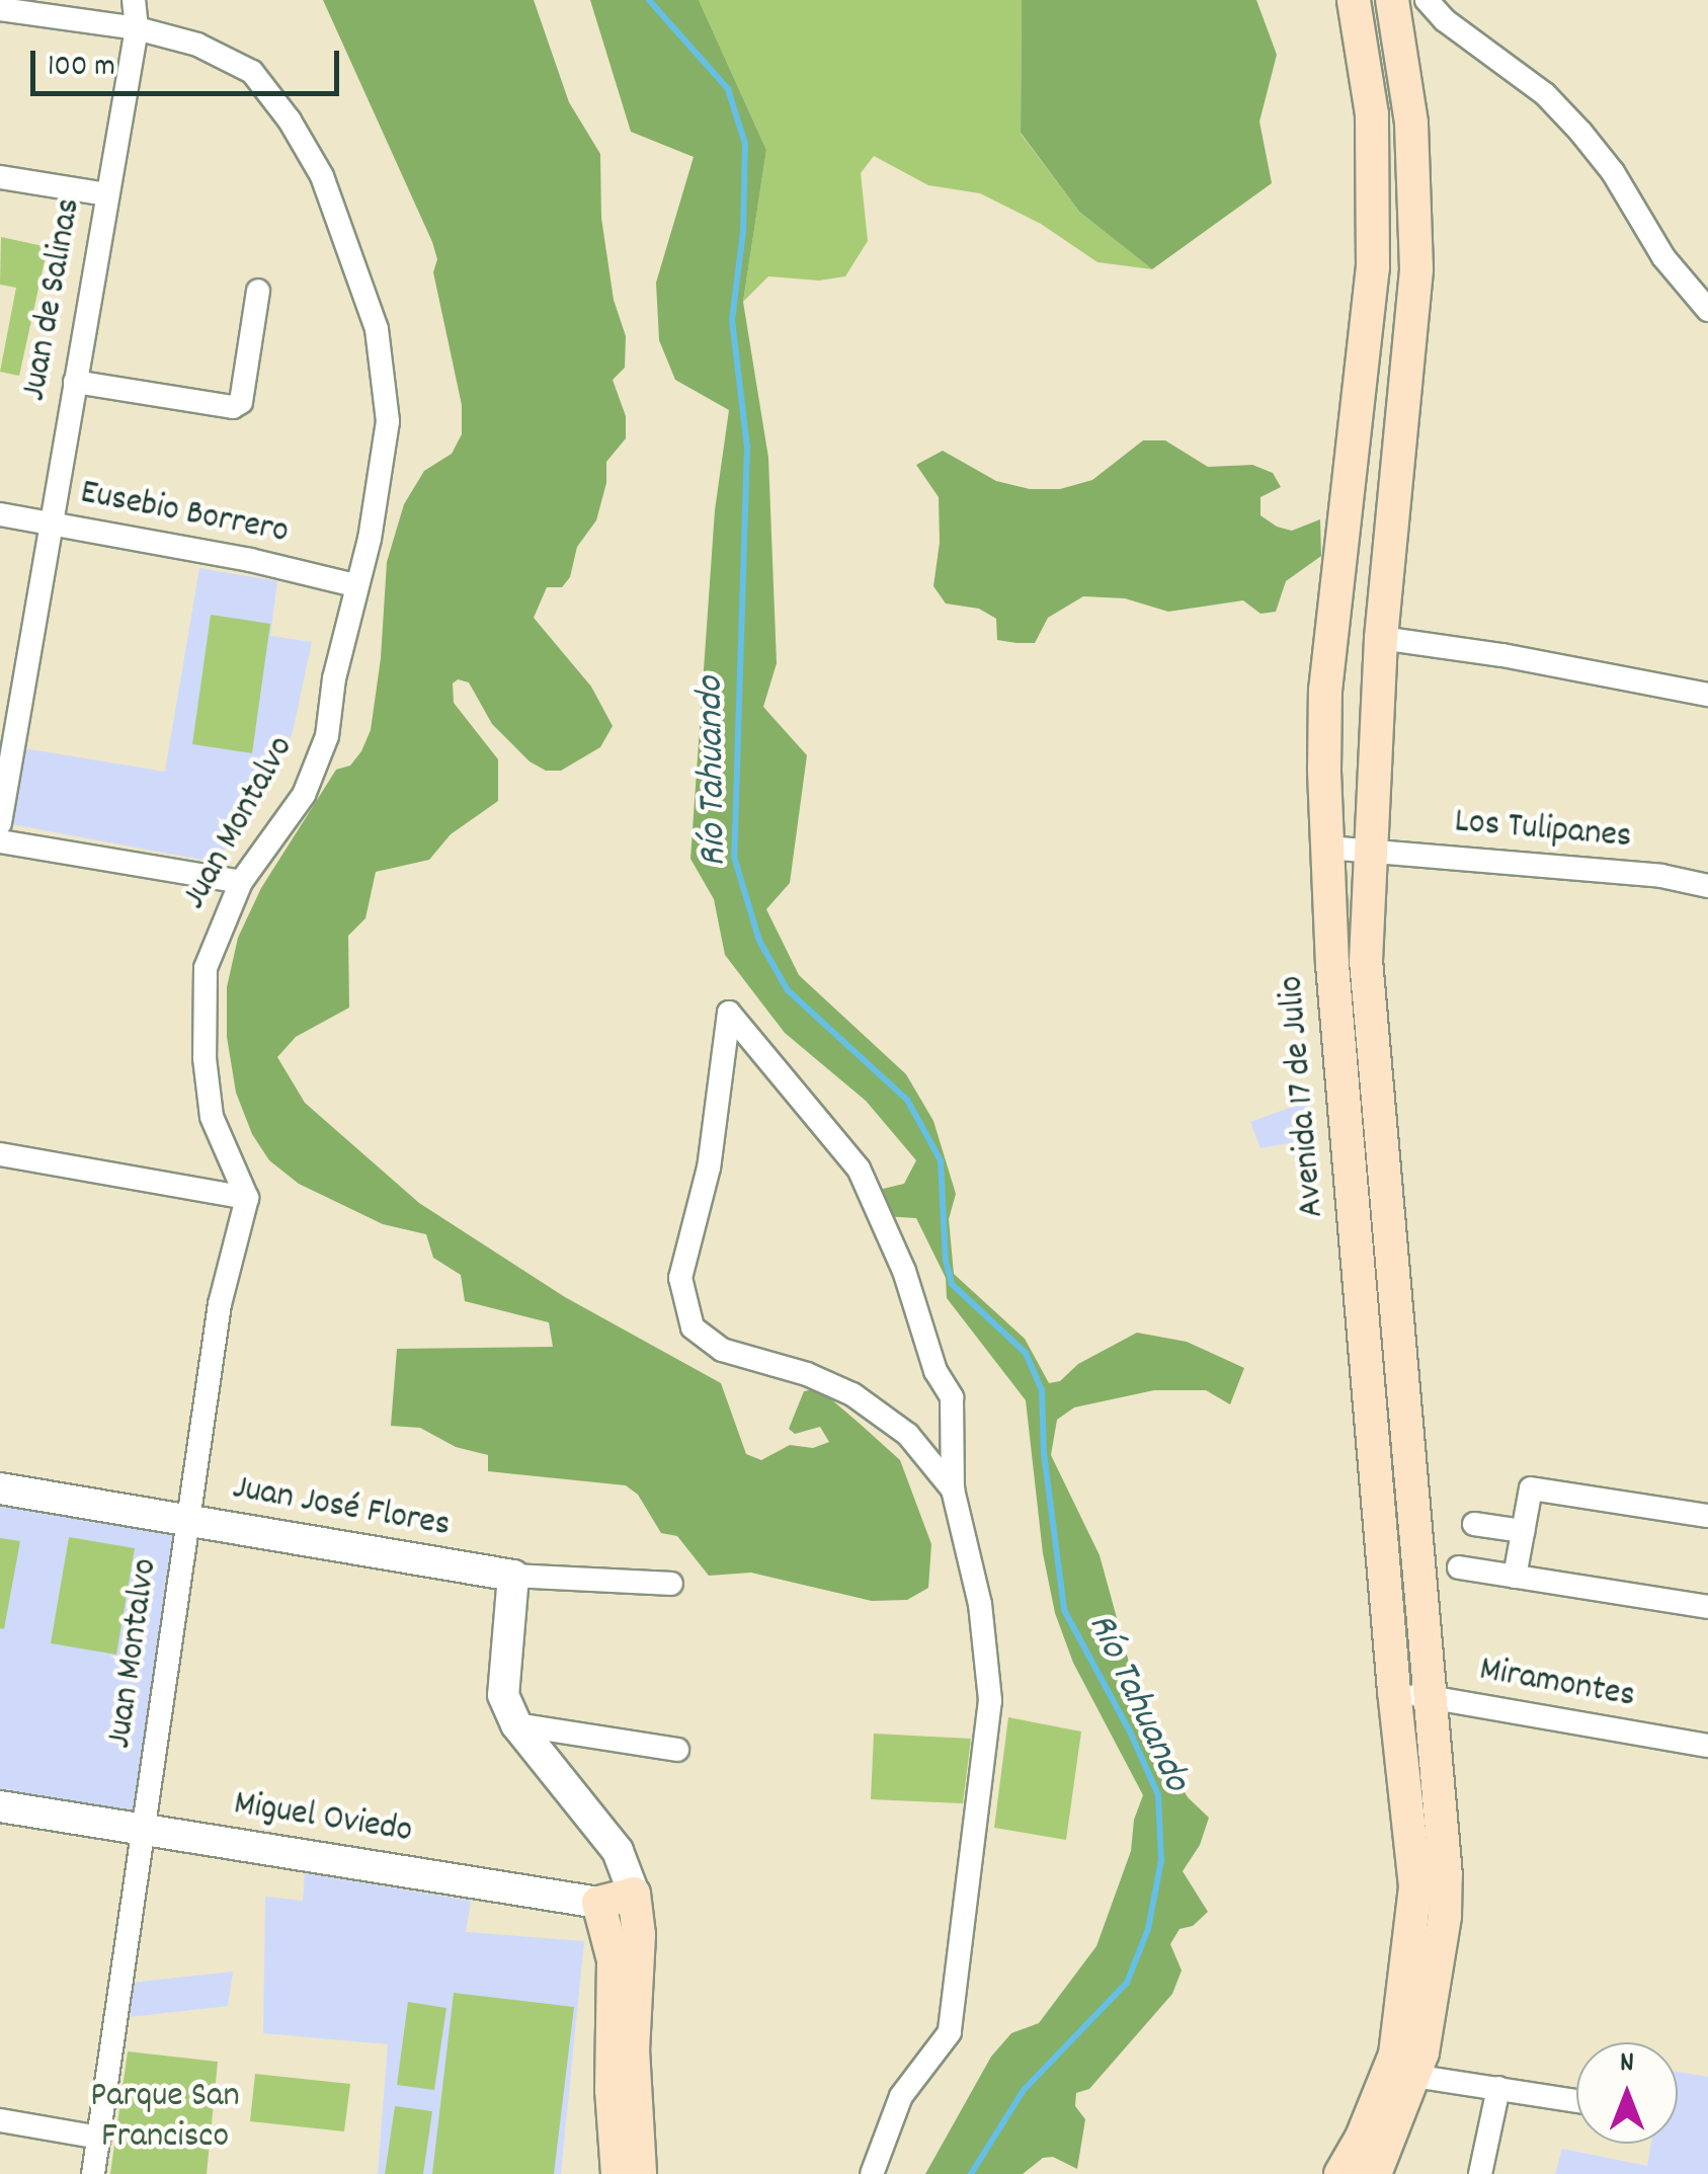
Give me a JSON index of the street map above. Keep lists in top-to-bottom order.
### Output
{
  "streets": {
    "main road": ["Avenida 17 de Julio", "Miguel Oviedo"],
    "street": [
      "Juan de Salinas",
      "Eusebio Borrero",
      "Juan Montalvo",
      "Los Tulipanes",
      "Juan José Flores",
      "Miramontes"
    ]
  },
  "crossings": [
    ["Juan de Salinas", "Eusebio Borrero"],
    ["Juan de Salinas", "Juan Montalvo"],
    ["Eusebio Borrero", "Juan Montalvo"],
    ["Juan Montalvo", "Juan José Flores"],
    ["Juan Montalvo", "Miguel Oviedo"],
    ["Los Tulipanes", "Avenida 17 de Julio"],
    ["Avenida 17 de Julio", "Miramontes"]
  ],
  "water": ["Río Tahuando"],
  "parks": ["Parque San Francisco"],
  "scale_bar": "100 m",
  "north": "top"
}
